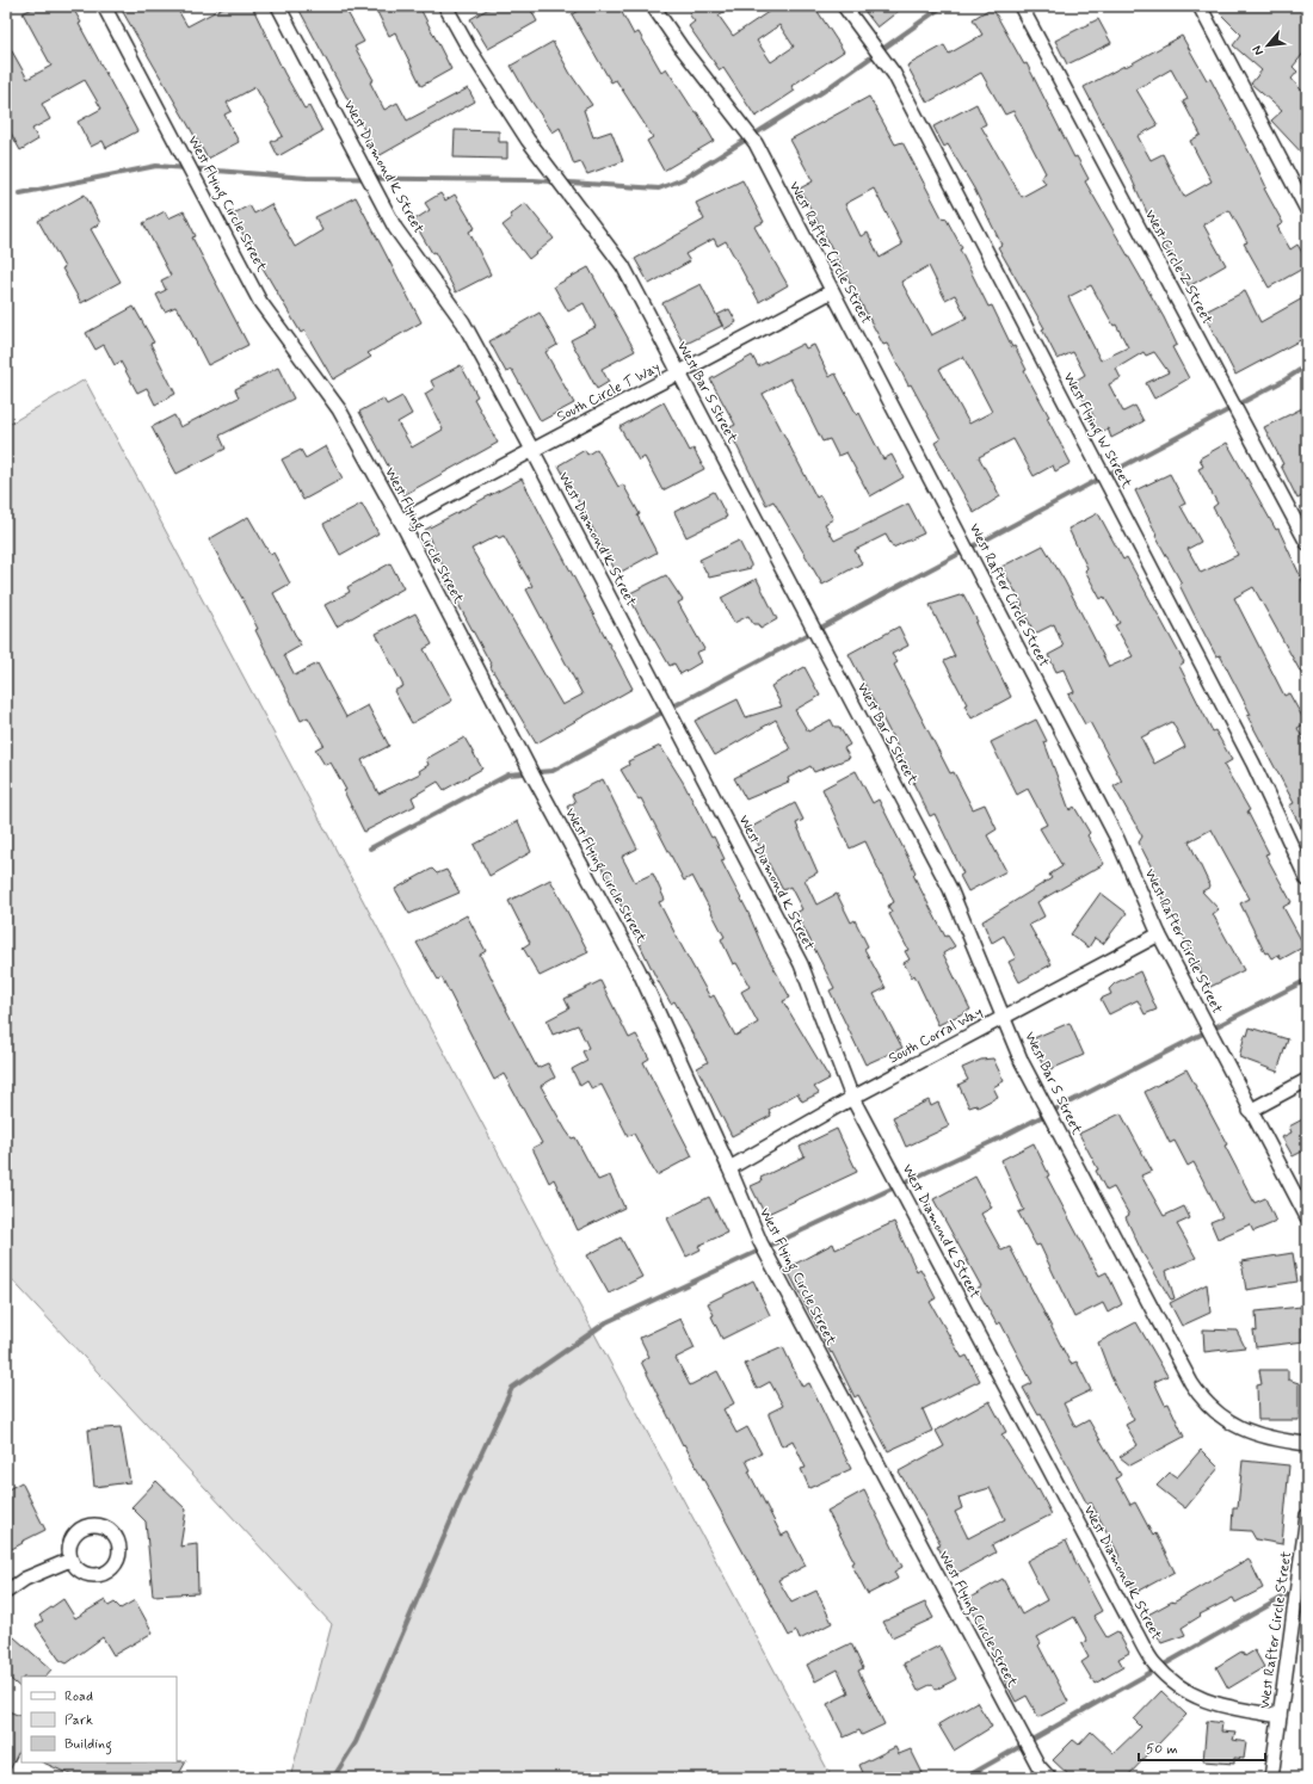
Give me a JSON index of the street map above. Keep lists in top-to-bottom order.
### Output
{
  "streets": {
    "street": [
      "West Diamond K Street",
      "West Flying Circle Street",
      "West Rafter Circle Street",
      "West Circle Z Street",
      "South Circle T Way",
      "West Bar S Street",
      "West Flying W Street",
      "South Corral Way"
    ]
  },
  "crossings": [
    ["West Diamond K Street", "West Rafter Circle Street"],
    ["West Diamond K Street", "South Circle T Way"],
    ["West Diamond K Street", "South Corral Way"],
    ["West Flying Circle Street", "South Circle T Way"],
    ["West Flying Circle Street", "South Corral Way"],
    ["West Rafter Circle Street", "South Circle T Way"],
    ["West Rafter Circle Street", "South Corral Way"],
    ["South Circle T Way", "West Bar S Street"],
    ["West Bar S Street", "South Corral Way"]
  ],
  "legend": ["Road", "Park", "Building"],
  "scale_bar": "50 m",
  "north": "bottom left"
}
